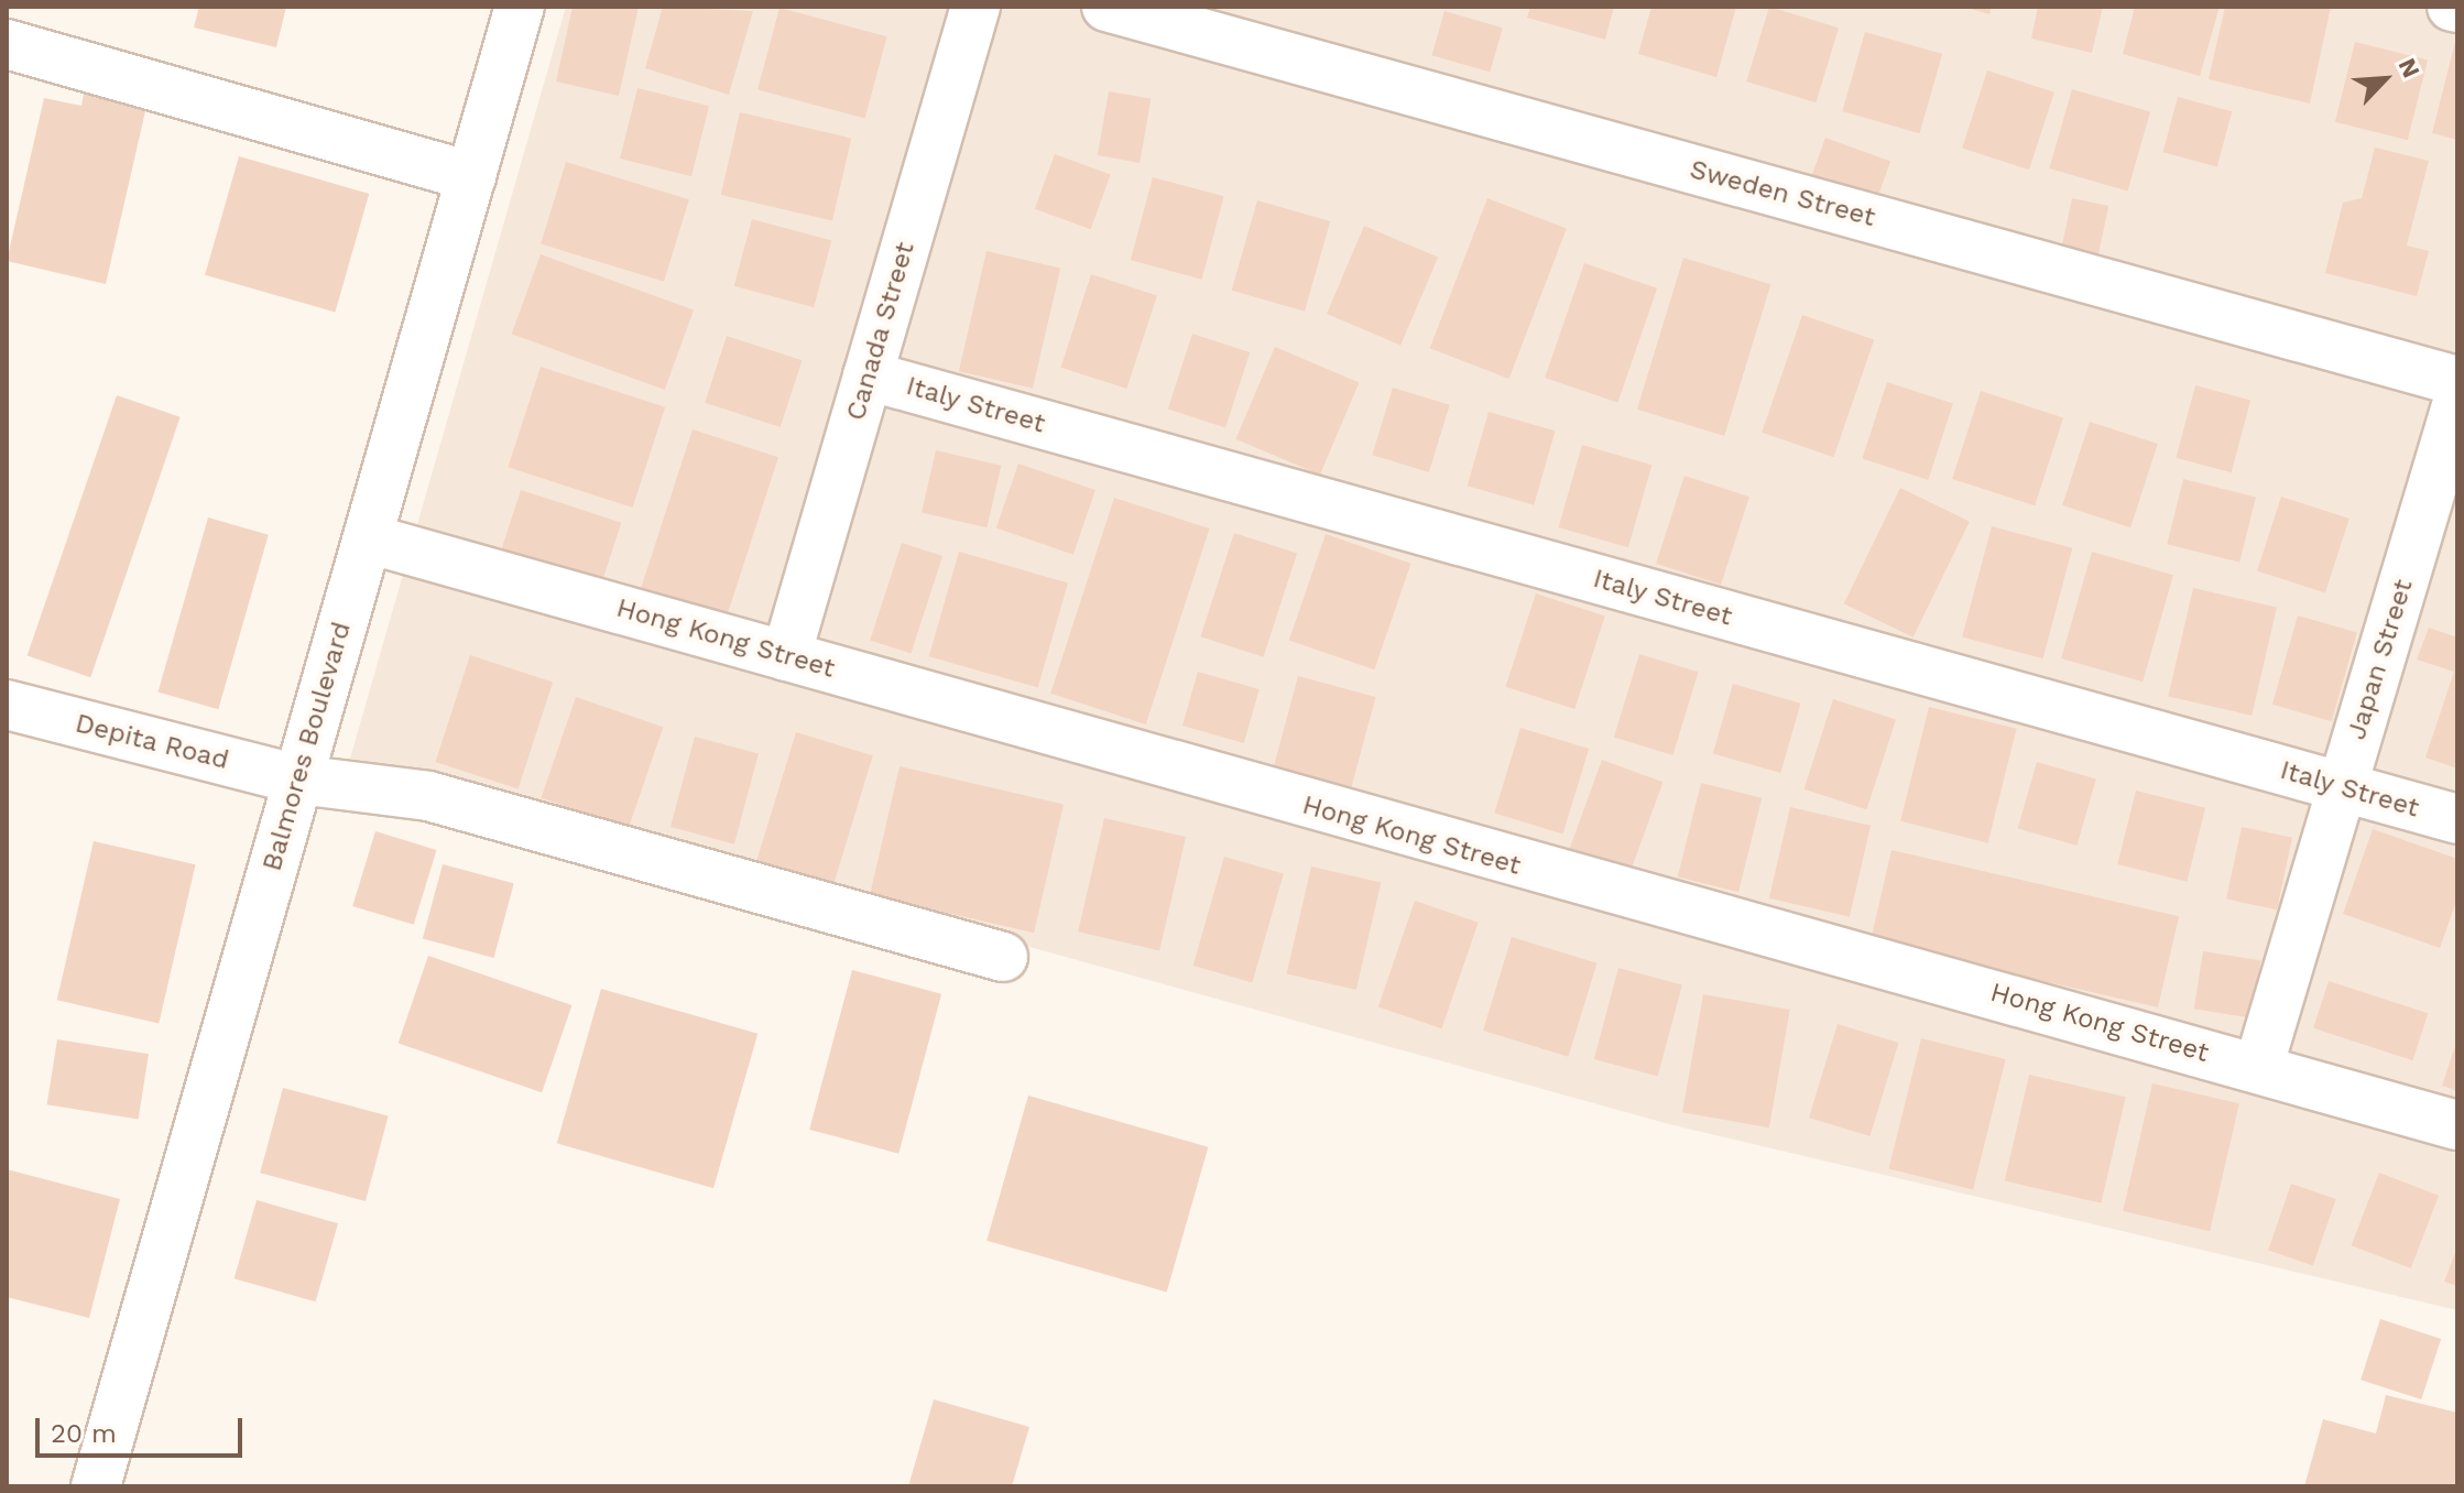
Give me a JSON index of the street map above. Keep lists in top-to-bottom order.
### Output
{
  "streets": {
    "street": [
      "Sweden Street",
      "Canada Street",
      "Italy Street",
      "Hong Kong Street",
      "Japan Street",
      "Depita Road",
      "Balmores Boulevard"
    ]
  },
  "crossings": [
    ["Canada Street", "Italy Street"],
    ["Canada Street", "Hong Kong Street"],
    ["Italy Street", "Japan Street"],
    ["Hong Kong Street", "Japan Street"],
    ["Hong Kong Street", "Balmores Boulevard"],
    ["Depita Road", "Balmores Boulevard"]
  ],
  "scale_bar": "20 m",
  "north": "top right"
}
